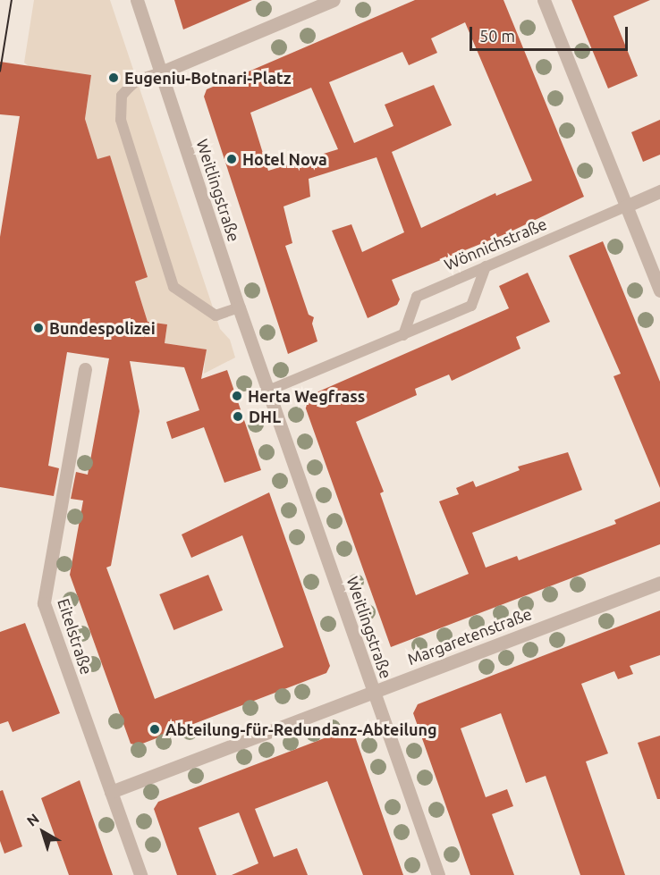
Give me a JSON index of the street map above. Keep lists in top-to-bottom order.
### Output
{
  "streets": {
    "street": ["Weitlingstraße", "Eitelstraße", "Margaretenstraße"],
    "lane": ["Wönnichstraße"]
  },
  "crossings": [
    ["Weitlingstraße", "Margaretenstraße"],
    ["Eitelstraße", "Margaretenstraße"]
  ],
  "places": [
    "Eugeniu-Botnari-Platz",
    "Hotel Nova",
    "Bundespolizei",
    "Herta Wegfrass",
    "DHL",
    "Abteilung-für-Redundanz-Abteilung"
  ],
  "scale_bar": "50 m",
  "north": "top left"
}
